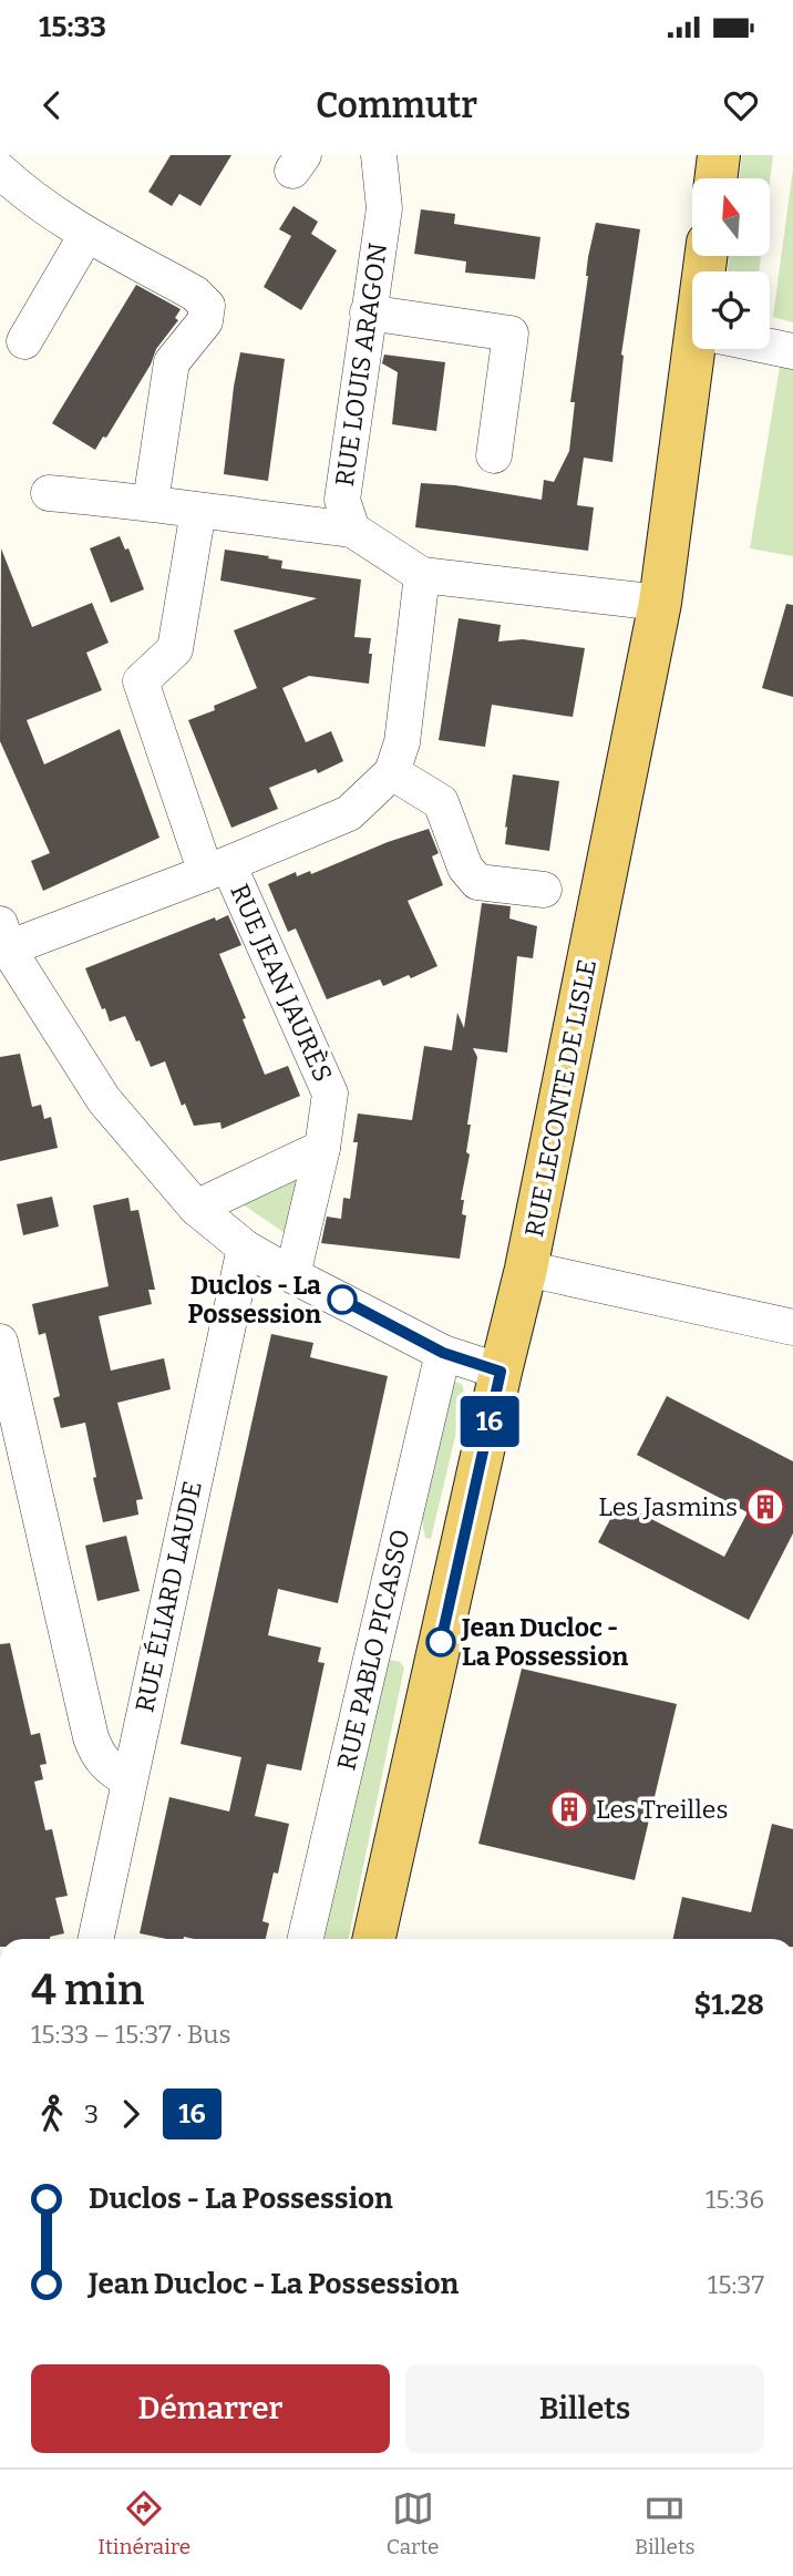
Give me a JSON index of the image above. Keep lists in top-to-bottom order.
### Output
{
  "streets": {
    "main road": ["RUE LECONTE DE LISLE"],
    "street": [
      "RUE LOUIS ARAGON",
      "RUE JEAN JAURÈS",
      "RUE ÉLIARD LAUDE",
      "RUE PABLO PICASSO"
    ]
  },
  "places": {
    "other": ["Duclos - La Possession", "Jean Ducloc - La Possession"],
    "building": ["Les Jasmins", "Les Treilles"]
  },
  "lines": ["bus line 16"],
  "north": "top",
  "page": {
    "status": "15:33",
    "header": "Commutr",
    "on_map": "16",
    "heading": ["4 min", "15:33 – 15:37 · Bus", "$1.28"],
    "legs": ["3", "16"],
    "list": [
      {
        "name": "Duclos - La Possession",
        "value": "15:36"
      },
      {
        "name": "Jean Ducloc - La Possession",
        "value": "15:37"
      }
    ],
    "buttons": ["Démarrer", "Billets"],
    "tabs": ["Itinéraire", "Carte", "Billets"]
  }
}
